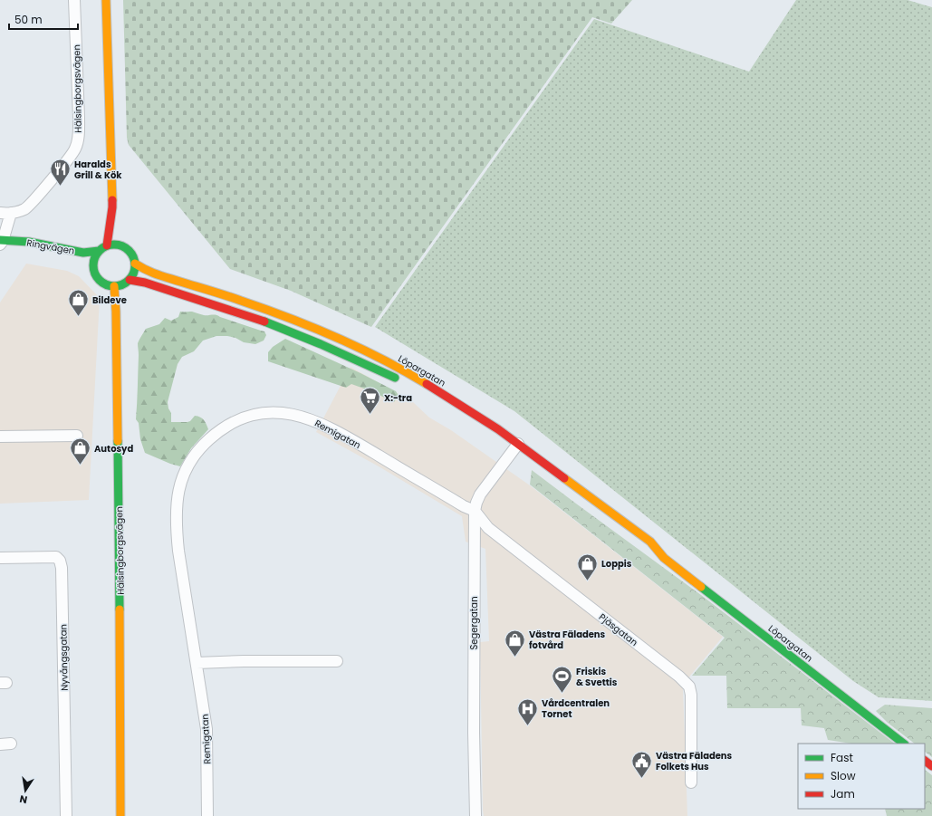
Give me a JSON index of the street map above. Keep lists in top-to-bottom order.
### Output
{
  "streets": {
    "street": [
      "Hälsingborgsvägen",
      "Ringvägen",
      "Löpargatan",
      "Remigatan",
      "Segergatan",
      "Pjäsgatan",
      "Nyvångsgatan"
    ]
  },
  "crossings": [
    ["Hälsingborgsvägen", "Ringvägen"],
    ["Hälsingborgsvägen", "Löpargatan"],
    ["Ringvägen", "Löpargatan"],
    ["Löpargatan", "Segergatan"],
    ["Remigatan", "Segergatan"],
    ["Remigatan", "Pjäsgatan"],
    ["Segergatan", "Pjäsgatan"]
  ],
  "places": {
    "restaurant": ["Haralds Grill & Kök"],
    "shop": [
      "Bildeve",
      "Autosyd",
      "Loppis",
      "Västra Fäladens fotvård"
    ],
    "supermarket": ["X:-tra"],
    "sports": ["Friskis & Svettis"],
    "hospital": ["Vårdcentralen Tornet"],
    "public building": ["Västra Fäladens Folkets Hus"]
  },
  "legend": ["Fast", "Slow", "Jam"],
  "scale_bar": "50 m",
  "north": "bottom"
}
